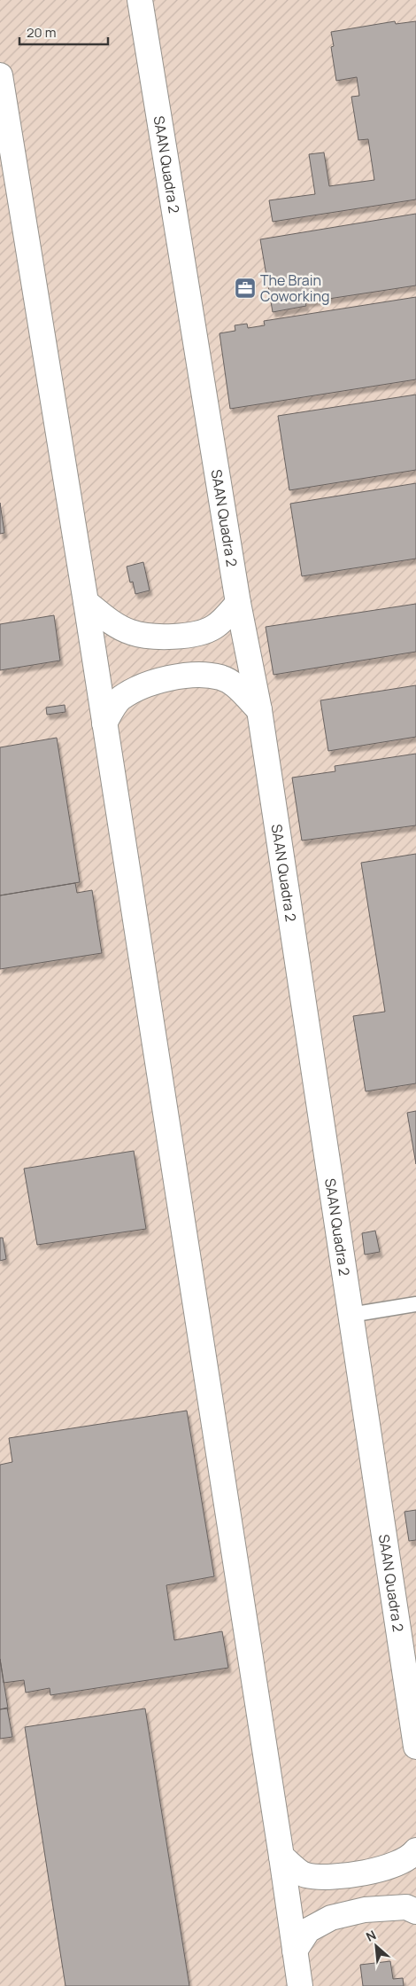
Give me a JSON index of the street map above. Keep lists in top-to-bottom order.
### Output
{
  "streets": {
    "street": ["SAAN Quadra 2"]
  },
  "places": {
    "office": ["The Brain Coworking"]
  },
  "scale_bar": "20 m",
  "north": "top left"
}
